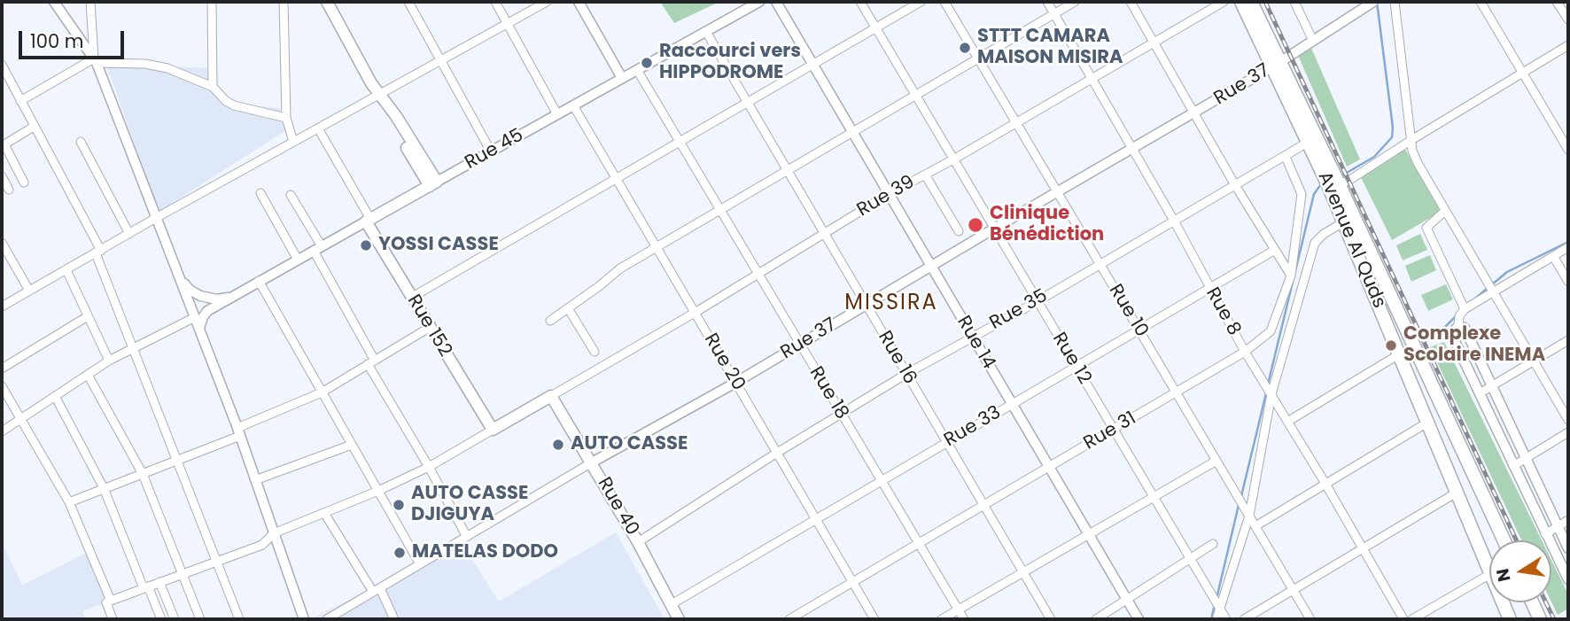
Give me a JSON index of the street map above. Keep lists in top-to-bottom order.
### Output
{
  "streets": {
    "main road": [
      "Rue 45",
      "Avenue Al Quds",
      "Rue 152",
      "Rue 40"
    ],
    "street": [
      "Rue 37",
      "Rue 39",
      "Rue 35",
      "Rue 10",
      "Rue 8",
      "Rue 14",
      "Rue 16",
      "Rue 12",
      "Rue 20",
      "Rue 18",
      "Rue 33",
      "Rue 31"
    ]
  },
  "crossings": [
    ["Rue 37", "Avenue Al Quds"],
    ["Rue 37", "Rue 10"],
    ["Rue 37", "Rue 8"],
    ["Rue 37", "Rue 14"],
    ["Rue 37", "Rue 16"],
    ["Rue 37", "Rue 12"],
    ["Rue 37", "Rue 20"],
    ["Rue 37", "Rue 18"],
    ["Rue 37", "Rue 40"],
    ["Rue 45", "Rue 152"],
    ["Rue 45", "Rue 16"],
    ["Rue 45", "Rue 20"],
    ["Rue 45", "Rue 18"],
    ["Rue 39", "Rue 10"],
    ["Rue 39", "Rue 8"],
    ["Rue 39", "Rue 14"],
    ["Rue 39", "Rue 16"],
    ["Rue 39", "Rue 12"],
    ["Rue 39", "Rue 20"],
    ["Rue 39", "Rue 18"],
    ["Rue 39", "Rue 40"],
    ["Avenue Al Quds", "Rue 35"],
    ["Rue 35", "Rue 10"],
    ["Rue 35", "Rue 8"],
    ["Rue 35", "Rue 14"],
    ["Rue 35", "Rue 16"],
    ["Rue 35", "Rue 12"],
    ["Rue 35", "Rue 20"],
    ["Rue 35", "Rue 18"],
    ["Rue 35", "Rue 31"],
    ["Rue 35", "Rue 40"],
    ["Rue 10", "Rue 33"],
    ["Rue 10", "Rue 31"],
    ["Rue 8", "Rue 33"],
    ["Rue 8", "Rue 31"],
    ["Rue 14", "Rue 33"],
    ["Rue 14", "Rue 31"],
    ["Rue 16", "Rue 33"],
    ["Rue 16", "Rue 31"],
    ["Rue 12", "Rue 33"],
    ["Rue 12", "Rue 31"],
    ["Rue 20", "Rue 33"],
    ["Rue 20", "Rue 31"],
    ["Rue 18", "Rue 33"],
    ["Rue 18", "Rue 31"],
    ["Rue 33", "Rue 40"]
  ],
  "districts": ["MISSIRA"],
  "places": [
    "STTT CAMARA MAISON MISIRA",
    "Raccourci vers HIPPODROME",
    "Clinique Bénédiction",
    "YOSSI CASSE",
    "Complexe Scolaire INEMA",
    "AUTO CASSE",
    "AUTO CASSE DJIGUYA",
    "MATELAS DODO"
  ],
  "scale_bar": "100 m",
  "north": "left"
}
